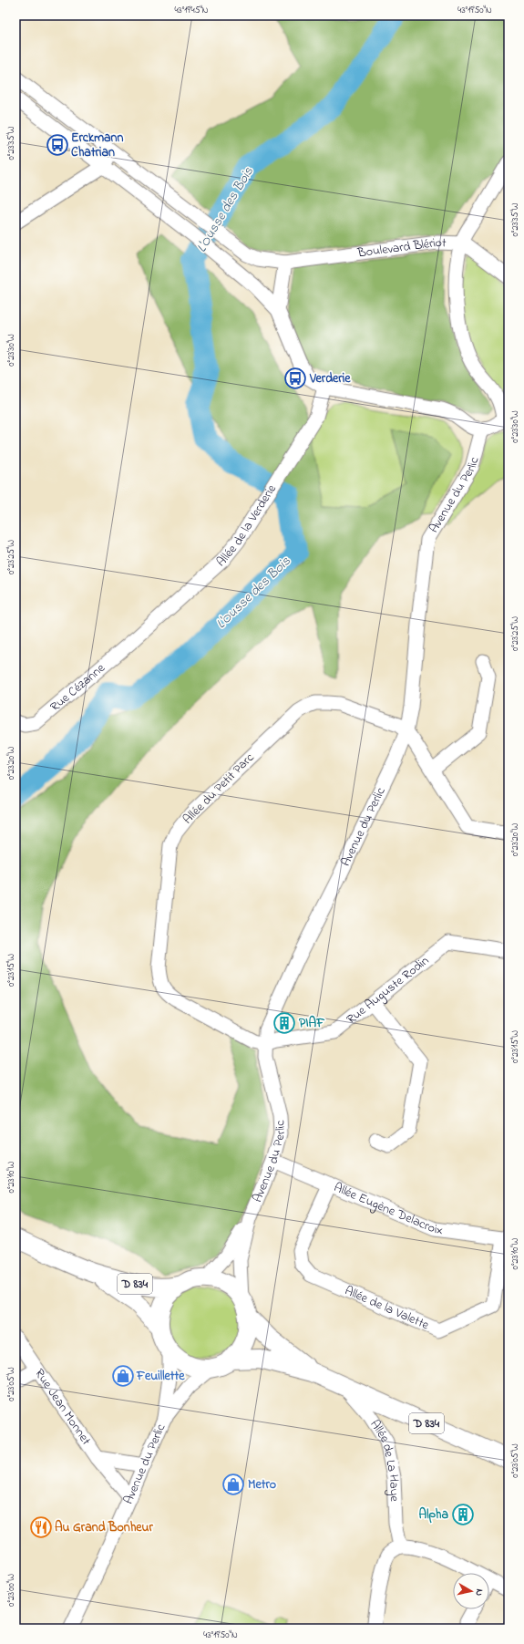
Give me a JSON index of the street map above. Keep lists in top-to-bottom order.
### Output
{
  "streets": {
    "main road": ["D 834"],
    "street": [
      "Boulevard Blériot",
      "Avenue du Perlic",
      "Allée de la Verderie",
      "Rue Cézanne",
      "Allée du Petit Parc",
      "Rue Auguste Rodin",
      "Allée Eugène Delacroix",
      "Allée de la Valette",
      "Rue Jean Monnet",
      "Allée de La Haye"
    ]
  },
  "crossings": [
    ["Avenue du Perlic", "Allée du Petit Parc"],
    ["Avenue du Perlic", "Rue Auguste Rodin"],
    ["Avenue du Perlic", "Allée Eugène Delacroix"],
    ["Avenue du Perlic", "D 834"],
    ["Avenue du Perlic", "Rue Jean Monnet"],
    ["Allée de la Verderie", "Rue Cézanne"],
    ["Allée du Petit Parc", "Rue Auguste Rodin"],
    ["Allée Eugène Delacroix", "Allée de la Valette"],
    ["D 834", "Allée de La Haye"]
  ],
  "water": ["L'Ousse des Bois"],
  "places": {
    "bus stop": ["Erckmann Chatrian", "Verderie"],
    "building": ["PIAF", "Alpha"],
    "shop": ["Feuillette", "Metro"],
    "restaurant": ["Au Grand Bonheur"]
  },
  "north": "right",
  "coordinates": [
    "43°19'45\"N",
    "43°19'50\"N",
    "0°23'35\"W",
    "0°23'30\"W",
    "0°23'25\"W",
    "0°23'20\"W",
    "0°23'15\"W",
    "0°23'10\"W",
    "0°23'05\"W",
    "0°23'00\"W"
  ]
}
